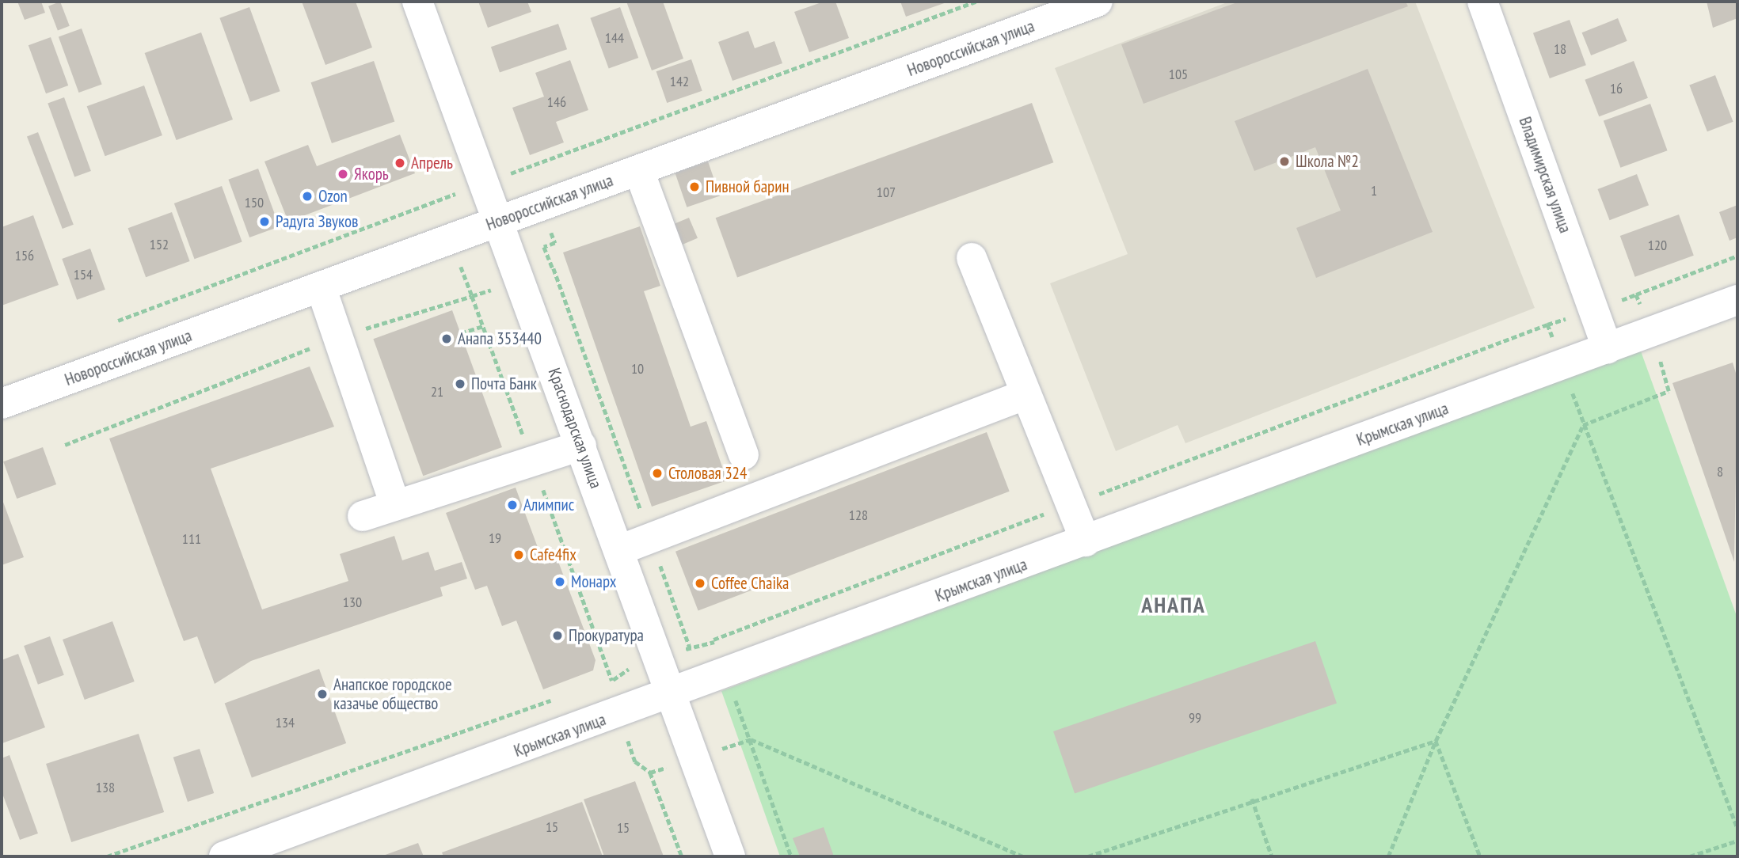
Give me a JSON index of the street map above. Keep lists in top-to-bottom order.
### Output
{
  "streets": {
    "street": [
      "Новороссийская улица",
      "Владимирская улица",
      "Крымская улица",
      "Краснодарская улица"
    ]
  },
  "crossings": [
    ["Новороссийская улица", "Краснодарская улица"],
    ["Владимирская улица", "Крымская улица"],
    ["Крымская улица", "Краснодарская улица"]
  ],
  "districts": ["АНАПА"],
  "places": [
    "Школа №2",
    "Апрель",
    "Якорь",
    "Пивной барин",
    "Ozon",
    "Радуга Звуков",
    "Анапа 353440",
    "Почта Банк",
    "Столовая 324",
    "Алимпис",
    "Cafe4fix",
    "Монарх",
    "Coffee Chaika",
    "Прокуратура",
    "Анапское городское казачье общество"
  ],
  "house_numbers": [
    "144",
    "18",
    "105",
    "142",
    "16",
    "146",
    "1",
    "107",
    "150",
    "152",
    "120",
    "156",
    "154",
    "10",
    "21",
    "8",
    "128",
    "19",
    "111",
    "130",
    "99",
    "134",
    "138",
    "15",
    "15"
  ]
}
